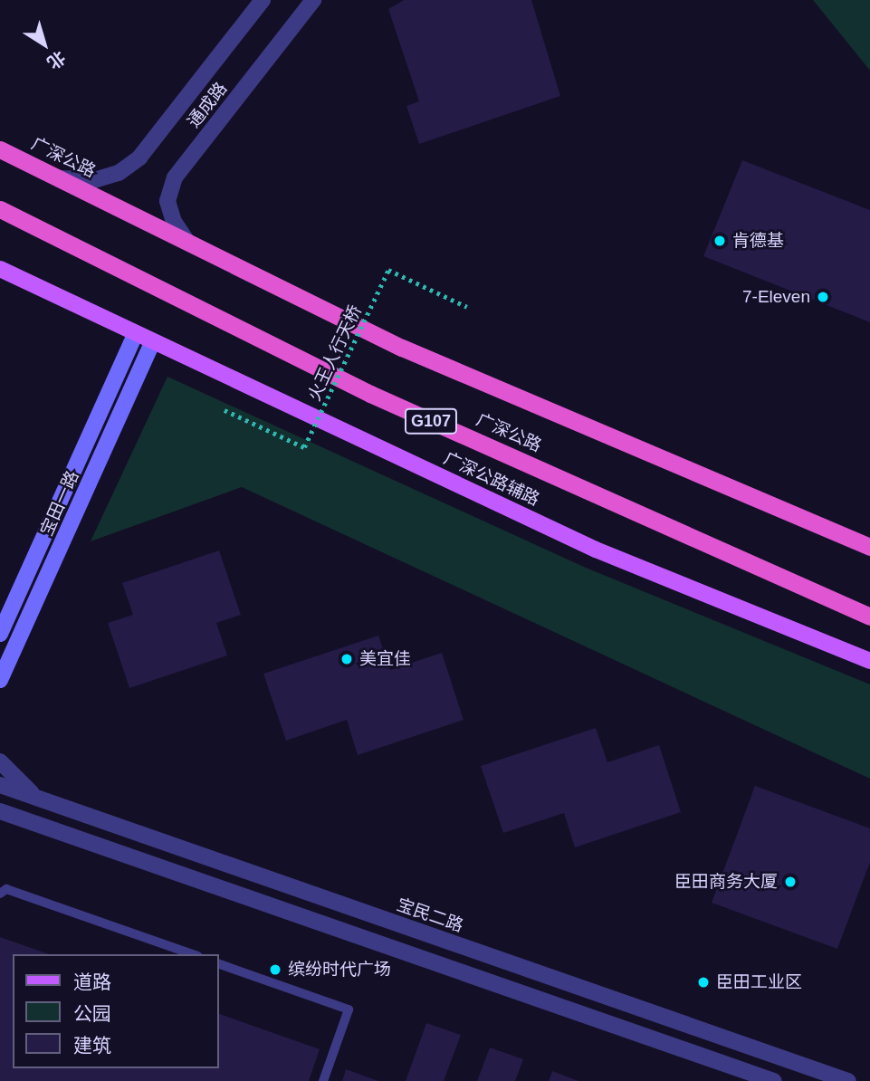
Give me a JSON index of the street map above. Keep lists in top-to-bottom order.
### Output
{
  "streets": {
    "highway": ["广深公路", "G107"],
    "main road": ["广深公路辅路", "宝田一路"],
    "street": ["通成路", "宝民二路"],
    "path": ["火王人行天桥"]
  },
  "crossings": [
    ["通成路", "广深公路"],
    ["广深公路辅路", "宝田一路"]
  ],
  "places": [
    "肯德基",
    "7-Eleven",
    "美宜佳",
    "臣田商务大厦",
    "缤纷时代广场",
    "臣田工业区"
  ],
  "legend": ["道路", "公园", "建筑"],
  "north": "bottom right"
}
